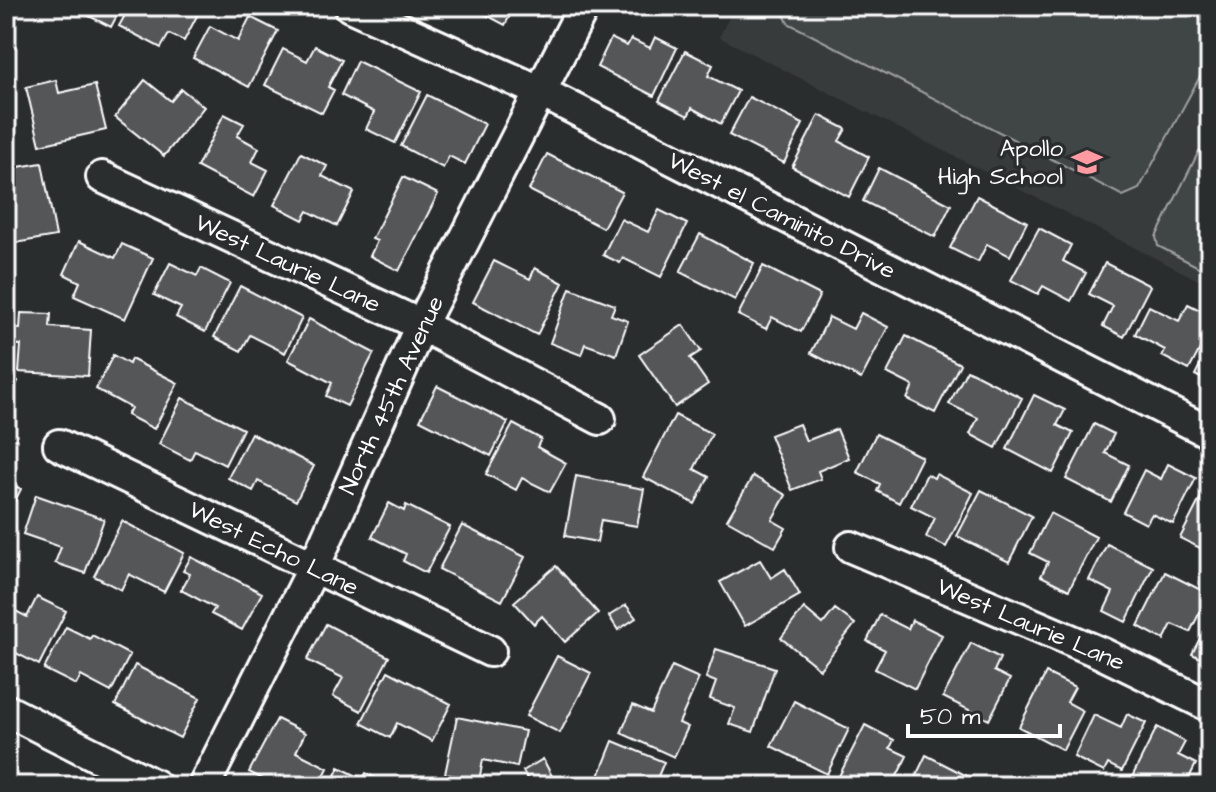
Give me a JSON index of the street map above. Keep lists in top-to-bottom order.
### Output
{
  "streets": {
    "street": [
      "West el Caminito Drive",
      "West Laurie Lane",
      "North 45th Avenue",
      "West Echo Lane"
    ]
  },
  "crossings": [
    ["West el Caminito Drive", "North 45th Avenue"],
    ["West Laurie Lane", "North 45th Avenue"],
    ["North 45th Avenue", "West Echo Lane"]
  ],
  "places": {
    "school or university": ["Apollo High School"]
  },
  "scale_bar": "50 m"
}
